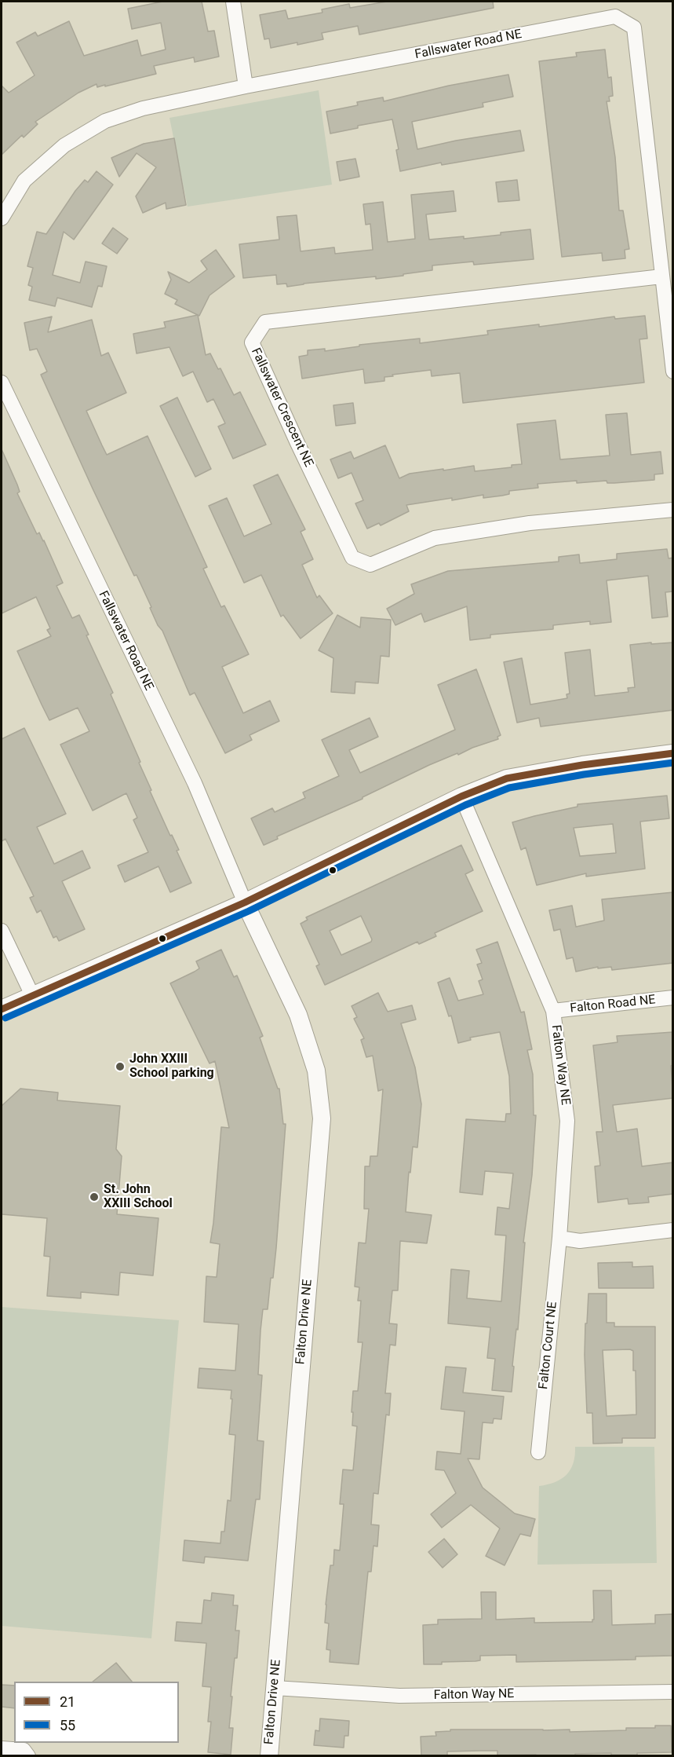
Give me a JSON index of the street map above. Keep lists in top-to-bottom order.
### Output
{
  "streets": {
    "street": [
      "Fallswater Road NE",
      "Fallswater Crescent NE",
      "Falton Road NE",
      "Falton Way NE",
      "Falton Drive NE",
      "Falton Court NE"
    ]
  },
  "crossings": [
    ["Fallswater Road NE", "Fallswater Crescent NE"],
    ["Fallswater Road NE", "Falton Drive NE"],
    ["Falton Road NE", "Falton Way NE"],
    ["Falton Way NE", "Falton Drive NE"],
    ["Falton Way NE", "Falton Court NE"]
  ],
  "places": ["John XXIII School parking", "St. John XXIII School"],
  "lines": ["transit line 21", "transit line 55"],
  "legend": ["21", "55"]
}
